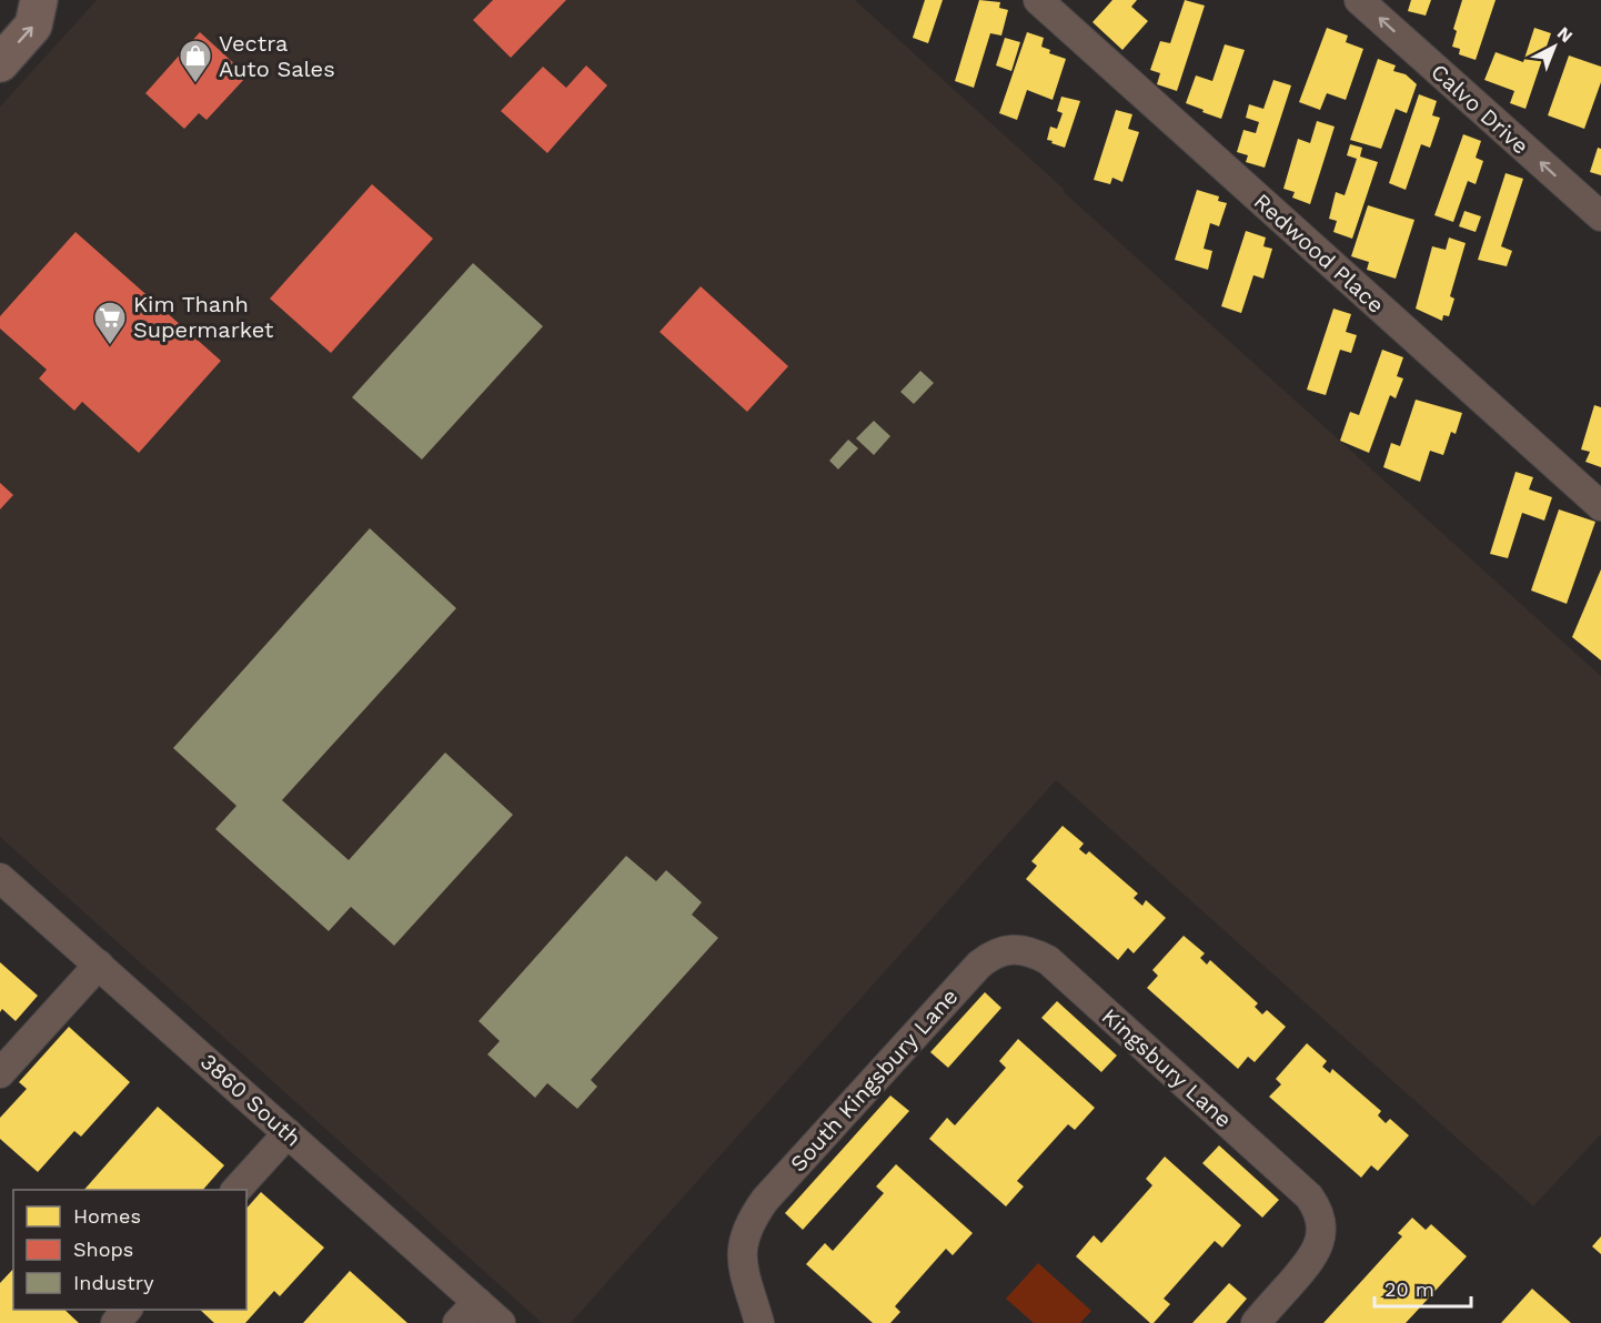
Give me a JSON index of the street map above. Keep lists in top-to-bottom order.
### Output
{
  "streets": {
    "street": [
      "Calvo Drive",
      "Redwood Place",
      "Kingsbury Lane",
      "South Kingsbury Lane",
      "3860 South"
    ]
  },
  "crossings": [
    ["Kingsbury Lane", "South Kingsbury Lane"]
  ],
  "one_way": ["Calvo Drive"],
  "places": {
    "shop": ["Vectra Auto Sales"],
    "supermarket": ["Kim Thanh Supermarket"]
  },
  "legend": ["Homes", "Shops", "Industry"],
  "scale_bar": "20 m",
  "north": "top right"
}
